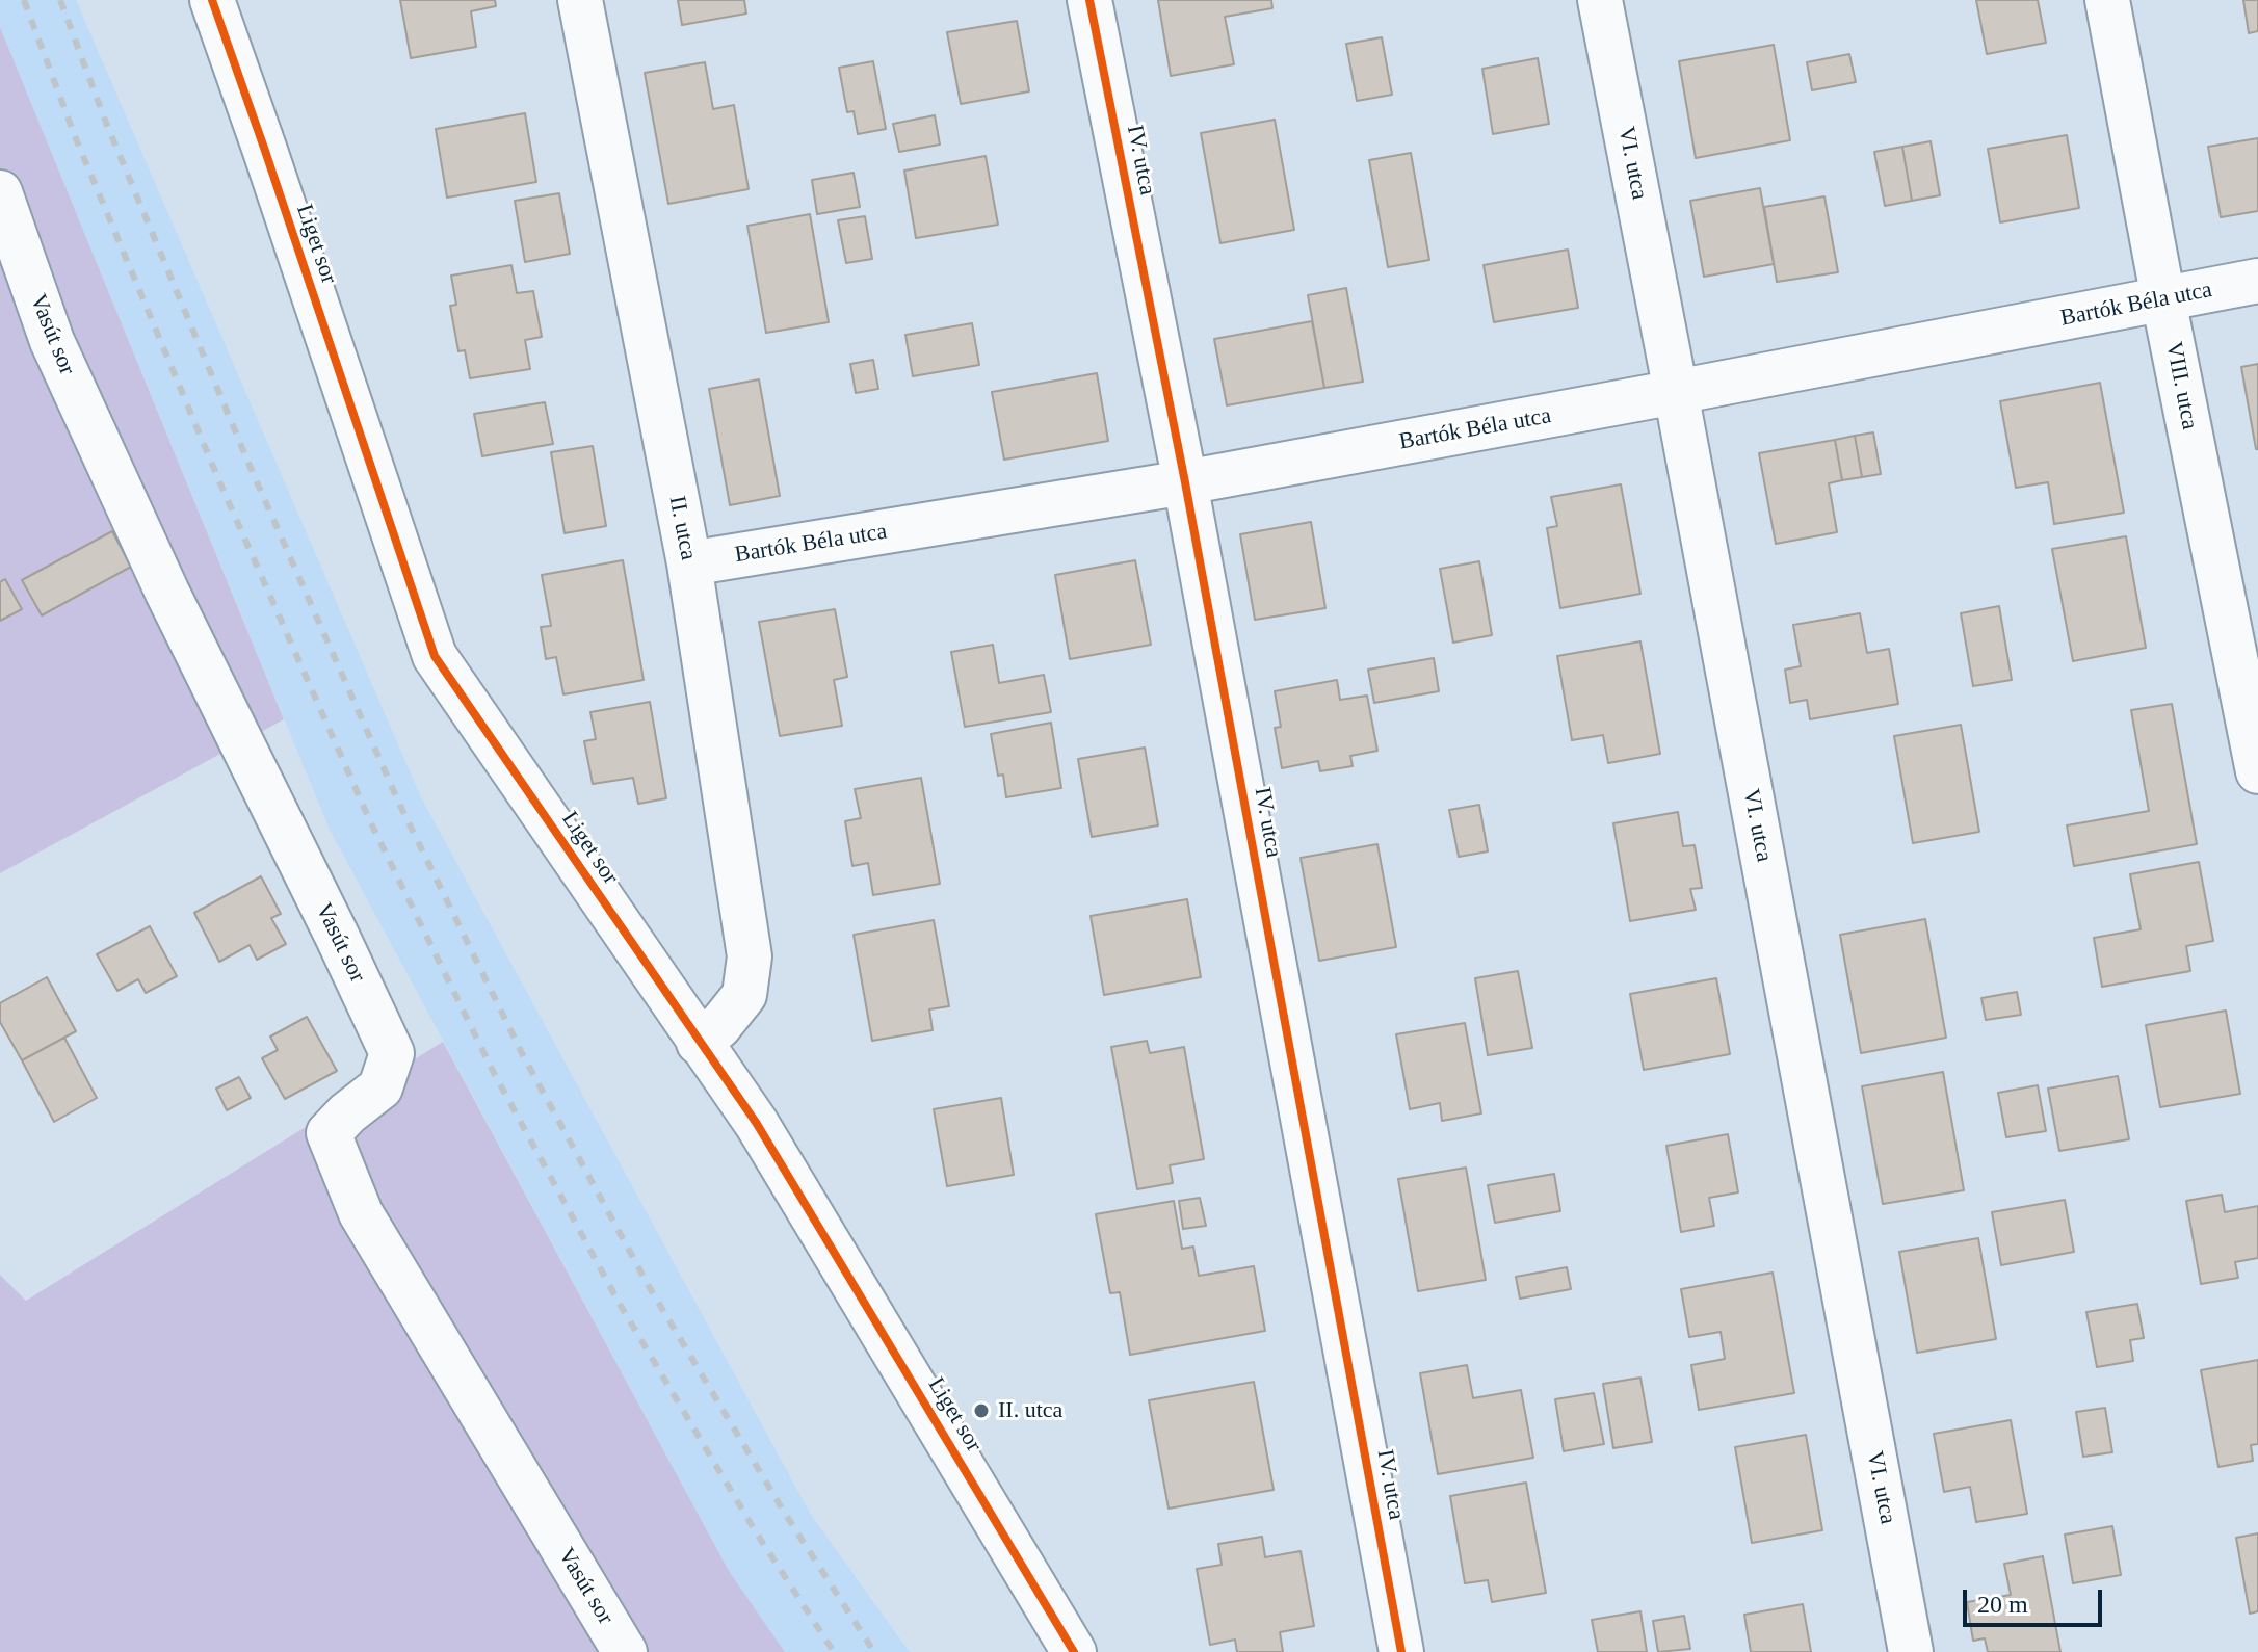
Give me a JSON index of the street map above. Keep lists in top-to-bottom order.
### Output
{
  "streets": {
    "street": [
      "IV. utca",
      "VI. utca",
      "Liget sor",
      "Bartók Béla utca",
      "Vasút sor",
      "VIII. utca",
      "II. utca"
    ]
  },
  "crossings": [
    ["IV. utca", "Bartók Béla utca"],
    ["VI. utca", "Bartók Béla utca"],
    ["Liget sor", "II. utca"],
    ["Bartók Béla utca", "VIII. utca"],
    ["Bartók Béla utca", "II. utca"]
  ],
  "places": ["II. utca"],
  "scale_bar": "20 m"
}
